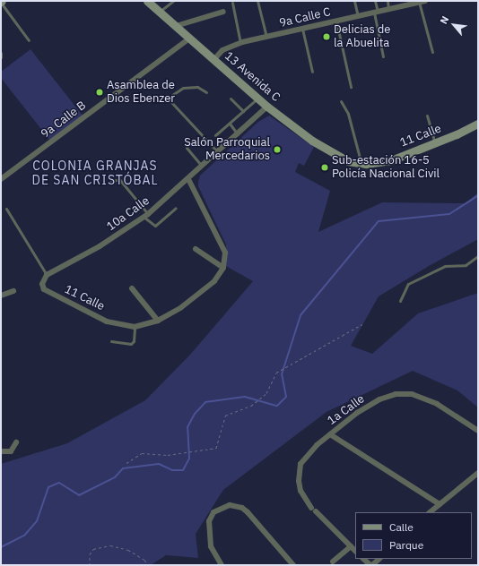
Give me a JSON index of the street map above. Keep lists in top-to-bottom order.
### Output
{
  "streets": {
    "street": [
      "9a Calle C",
      "13 Avenida C",
      "9a Calle B",
      "11 Calle",
      "10a Calle",
      "1a Calle"
    ]
  },
  "crossings": [
    ["9a Calle C", "13 Avenida C"],
    ["13 Avenida C", "9a Calle B"],
    ["13 Avenida C", "11 Calle"],
    ["13 Avenida C", "10a Calle"],
    ["11 Calle", "10a Calle"]
  ],
  "districts": ["COLONIA GRANJAS DE SAN CRISTÓBAL"],
  "places": [
    "Delicias de la Abuelita",
    "Asamblea de Dios Ebenzer",
    "Salón Parroquial Mercedarios",
    "Sub-estación 16-5 Policía Nacional Civil"
  ],
  "legend": ["Calle", "Parque"],
  "north": "top left"
}
